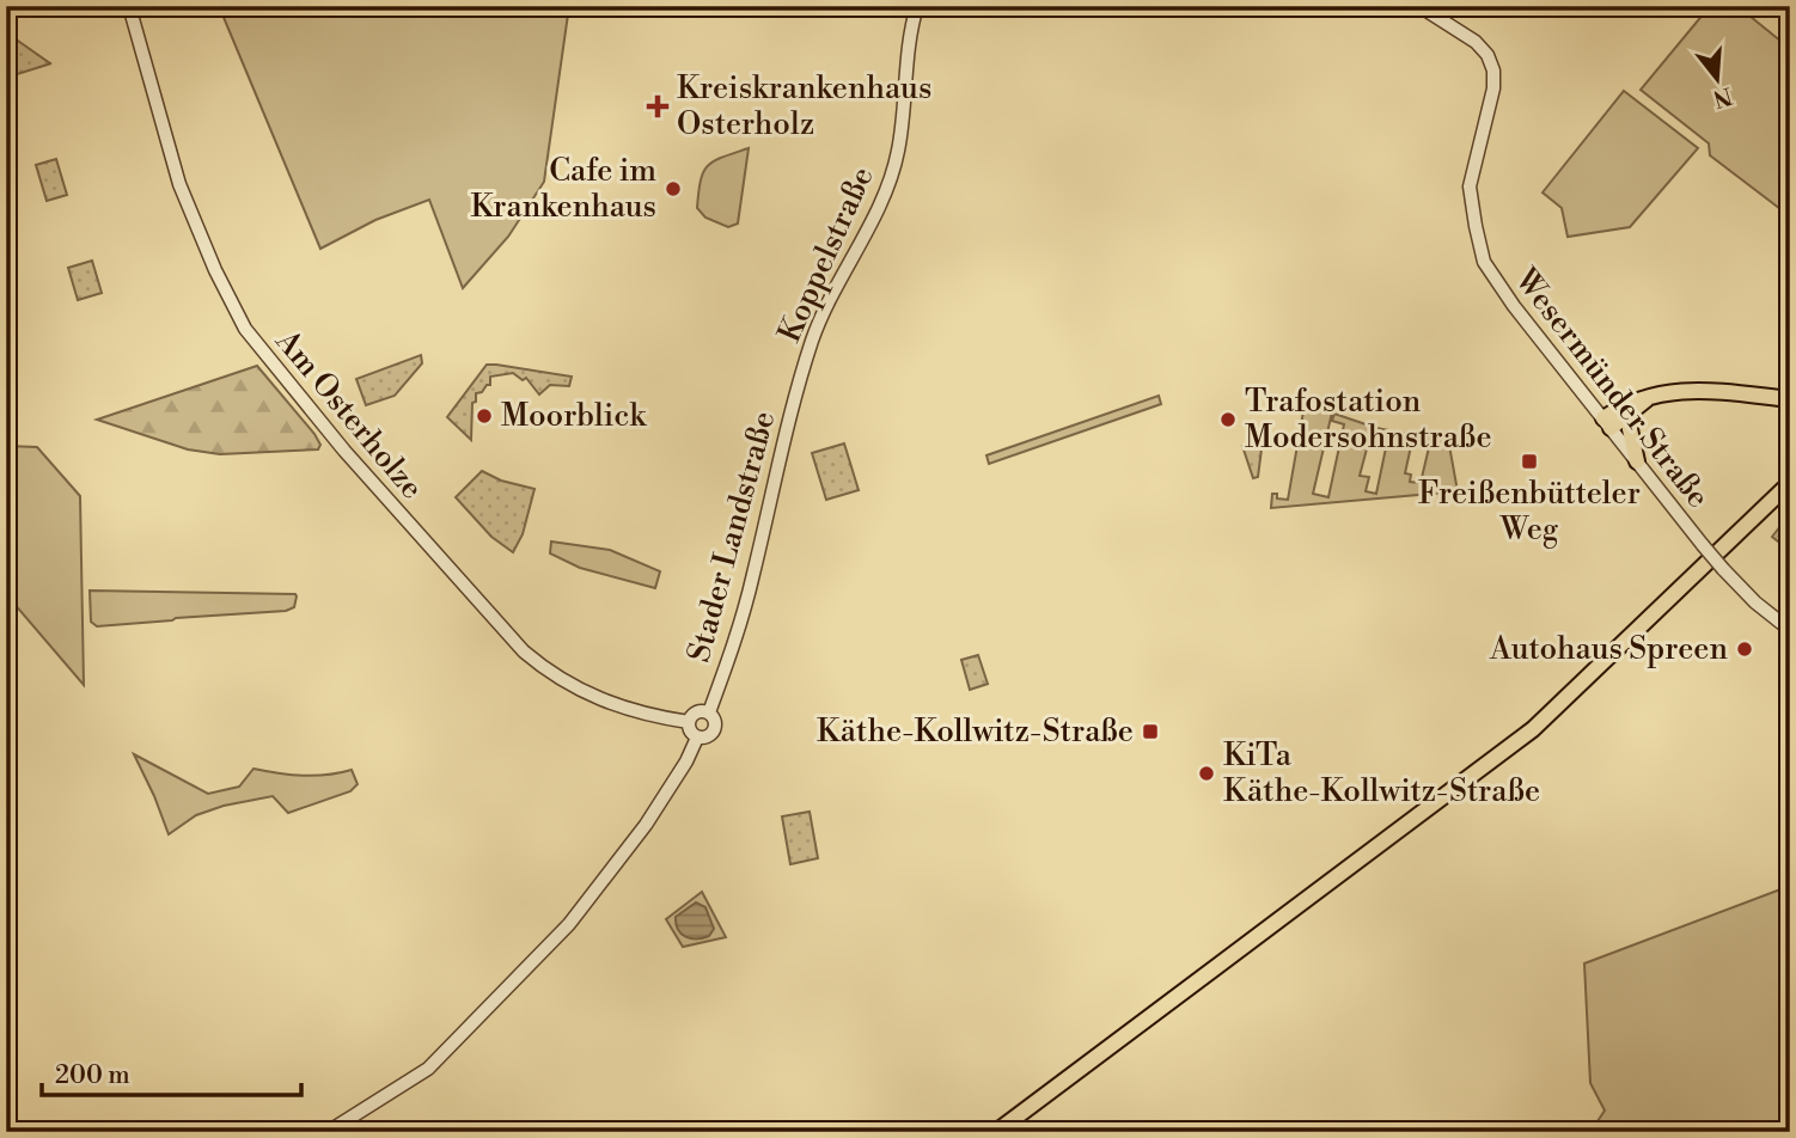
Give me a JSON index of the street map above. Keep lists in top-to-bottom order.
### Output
{
  "streets": {
    "street": [
      "Koppelstraße",
      "Wesermünder Straße",
      "Am Osterholze",
      "Stader Landstraße"
    ]
  },
  "crossings": [
    ["Koppelstraße", "Stader Landstraße"],
    ["Am Osterholze", "Stader Landstraße"]
  ],
  "places": {
    "health": ["Kreiskrankenhaus Osterholz"],
    "other": [
      "Cafe im Krankenhaus",
      "Moorblick",
      "Trafostation Modersohnstraße",
      "Autohaus Spreen",
      "KiTa Käthe-Kollwitz-Straße"
    ],
    "transit": ["Freißenbütteler Weg", "Käthe-Kollwitz-Straße"]
  },
  "scale_bar": "200 m",
  "north": "bottom"
}
